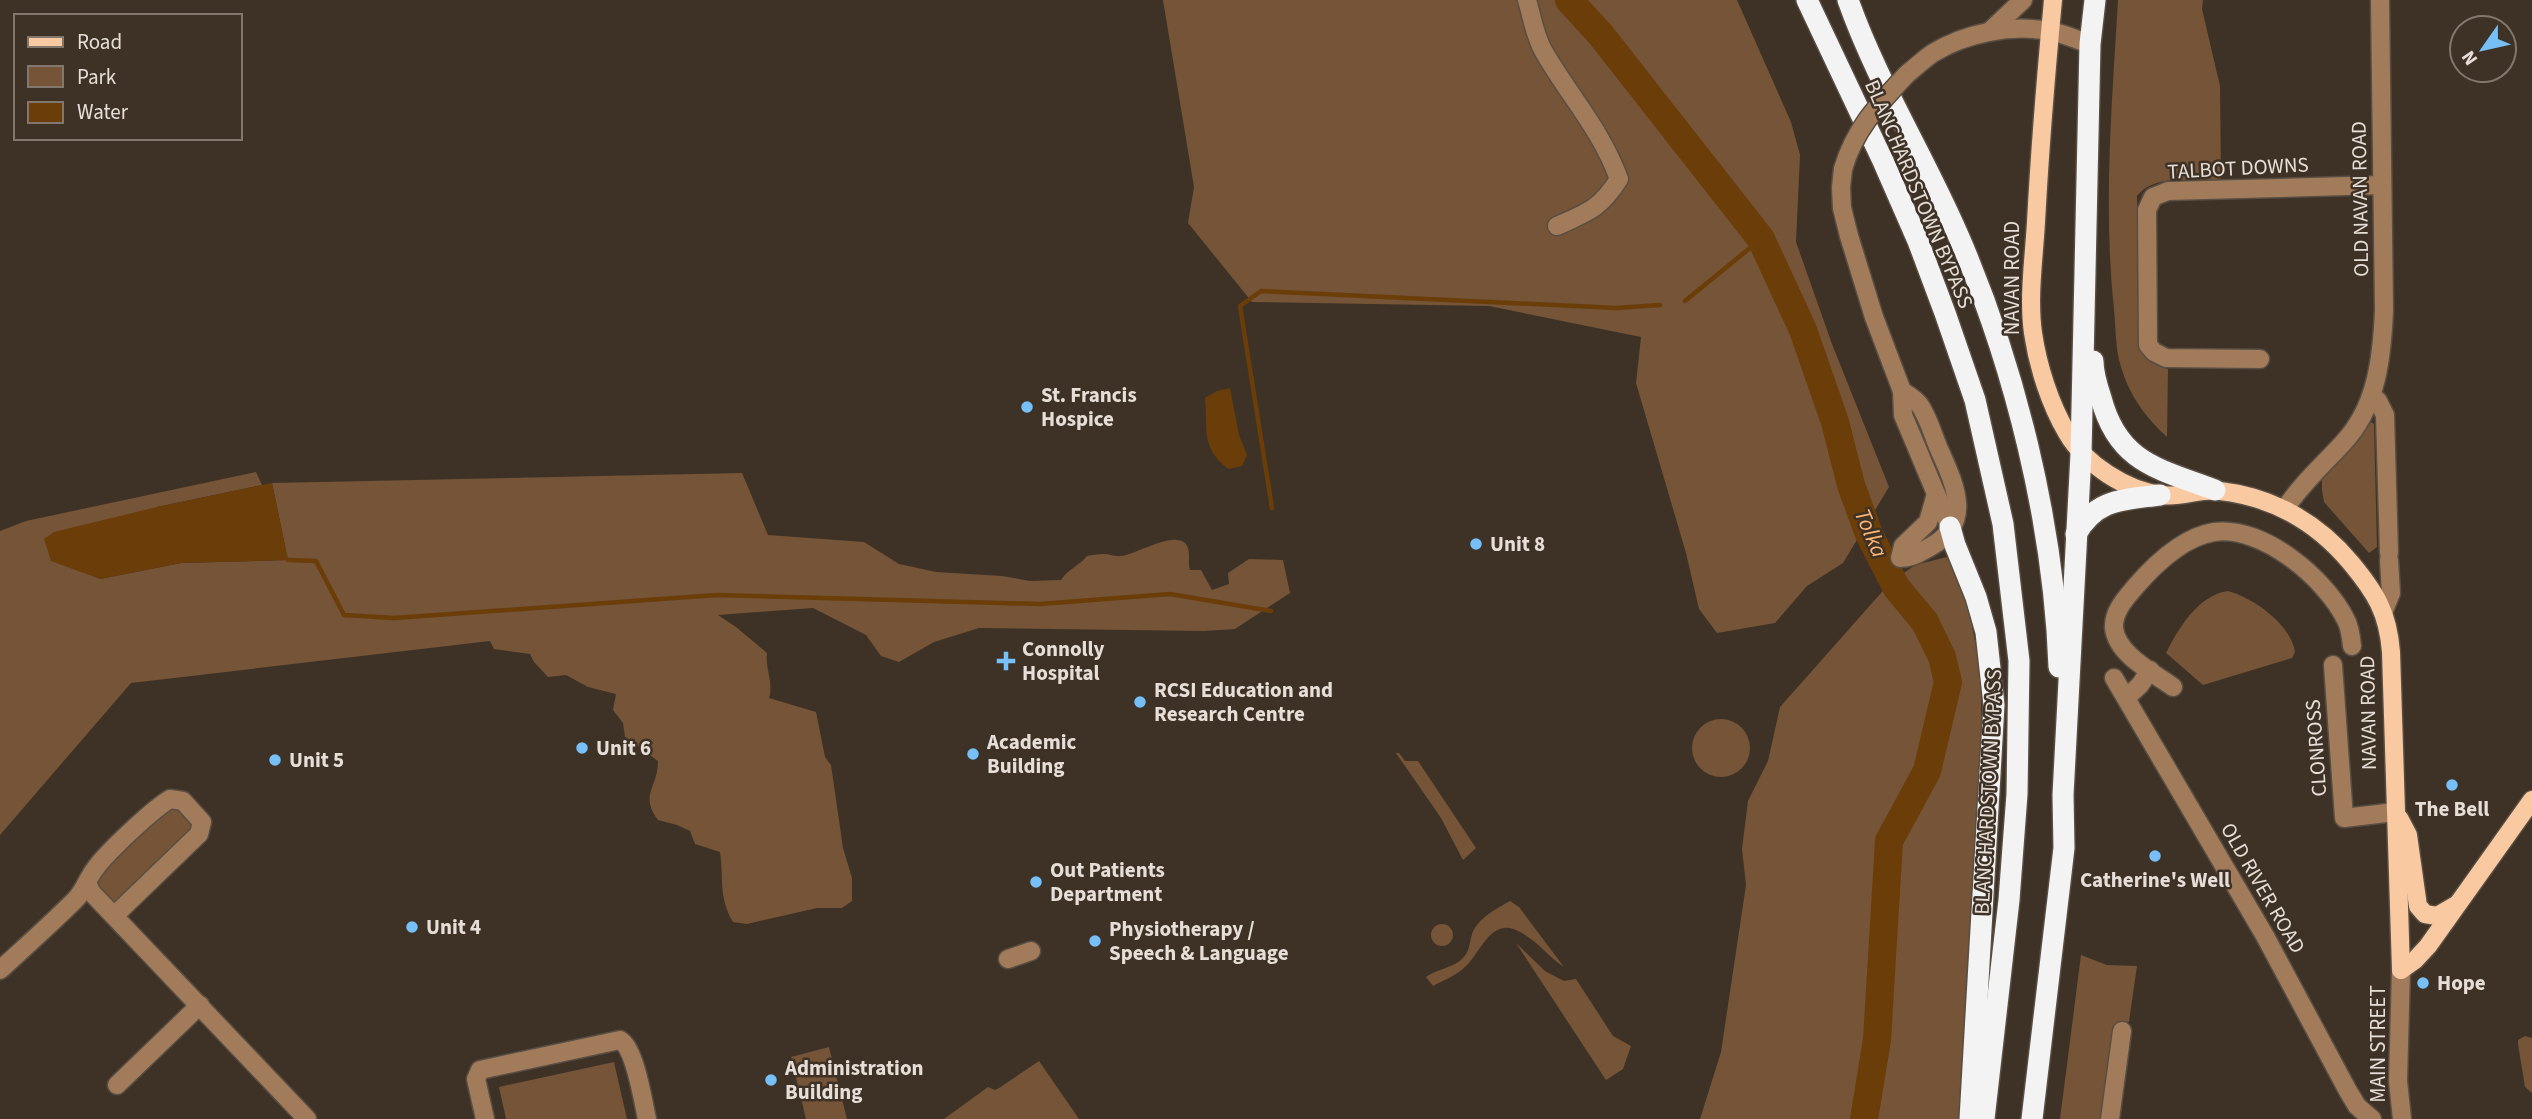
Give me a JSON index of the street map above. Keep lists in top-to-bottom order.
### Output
{
  "streets": {
    "highway": ["BLANCHARDSTOWN BYPASS"],
    "main road": ["NAVAN ROAD"],
    "street": [
      "TALBOT DOWNS",
      "OLD NAVAN ROAD",
      "CLONROSS",
      "OLD RIVER ROAD",
      "MAIN STREET"
    ]
  },
  "crossings": [
    ["TALBOT DOWNS", "OLD NAVAN ROAD"],
    ["OLD NAVAN ROAD", "NAVAN ROAD"],
    ["NAVAN ROAD", "CLONROSS"],
    ["NAVAN ROAD", "MAIN STREET"]
  ],
  "water": ["Tolka"],
  "places": {
    "other": [
      "St. Francis Hospice",
      "Unit 8",
      "RCSI Education and Research Centre",
      "Unit 6",
      "Academic Building",
      "Unit 5",
      "The Bell",
      "Catherine's Well",
      "Out Patients Department",
      "Unit 4",
      "Physiotherapy / Speech & Language",
      "Hope",
      "Administration Building"
    ],
    "health": ["Connolly Hospital"]
  },
  "legend": ["Road", "Park", "Water"],
  "north": "bottom left"
}
